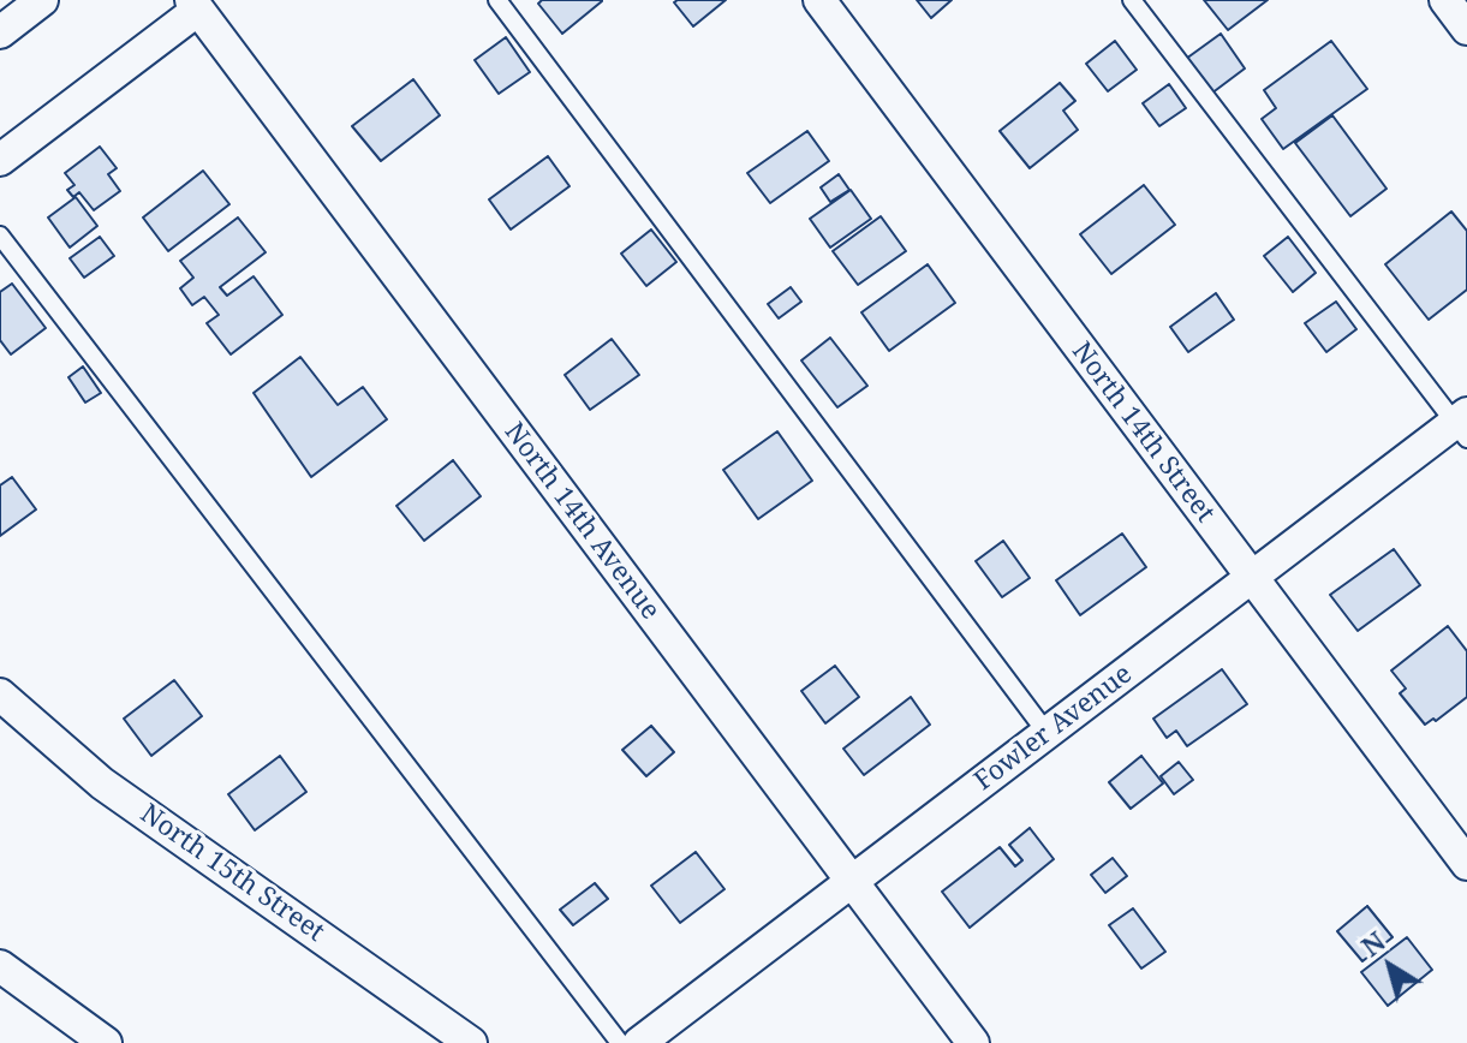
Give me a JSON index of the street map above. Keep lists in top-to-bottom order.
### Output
{
  "streets": {
    "street": [
      "North 14th Street",
      "North 14th Avenue",
      "Fowler Avenue",
      "North 15th Street"
    ]
  },
  "crossings": [
    ["North 14th Street", "Fowler Avenue"],
    ["North 14th Avenue", "Fowler Avenue"]
  ],
  "north": "top left"
}
